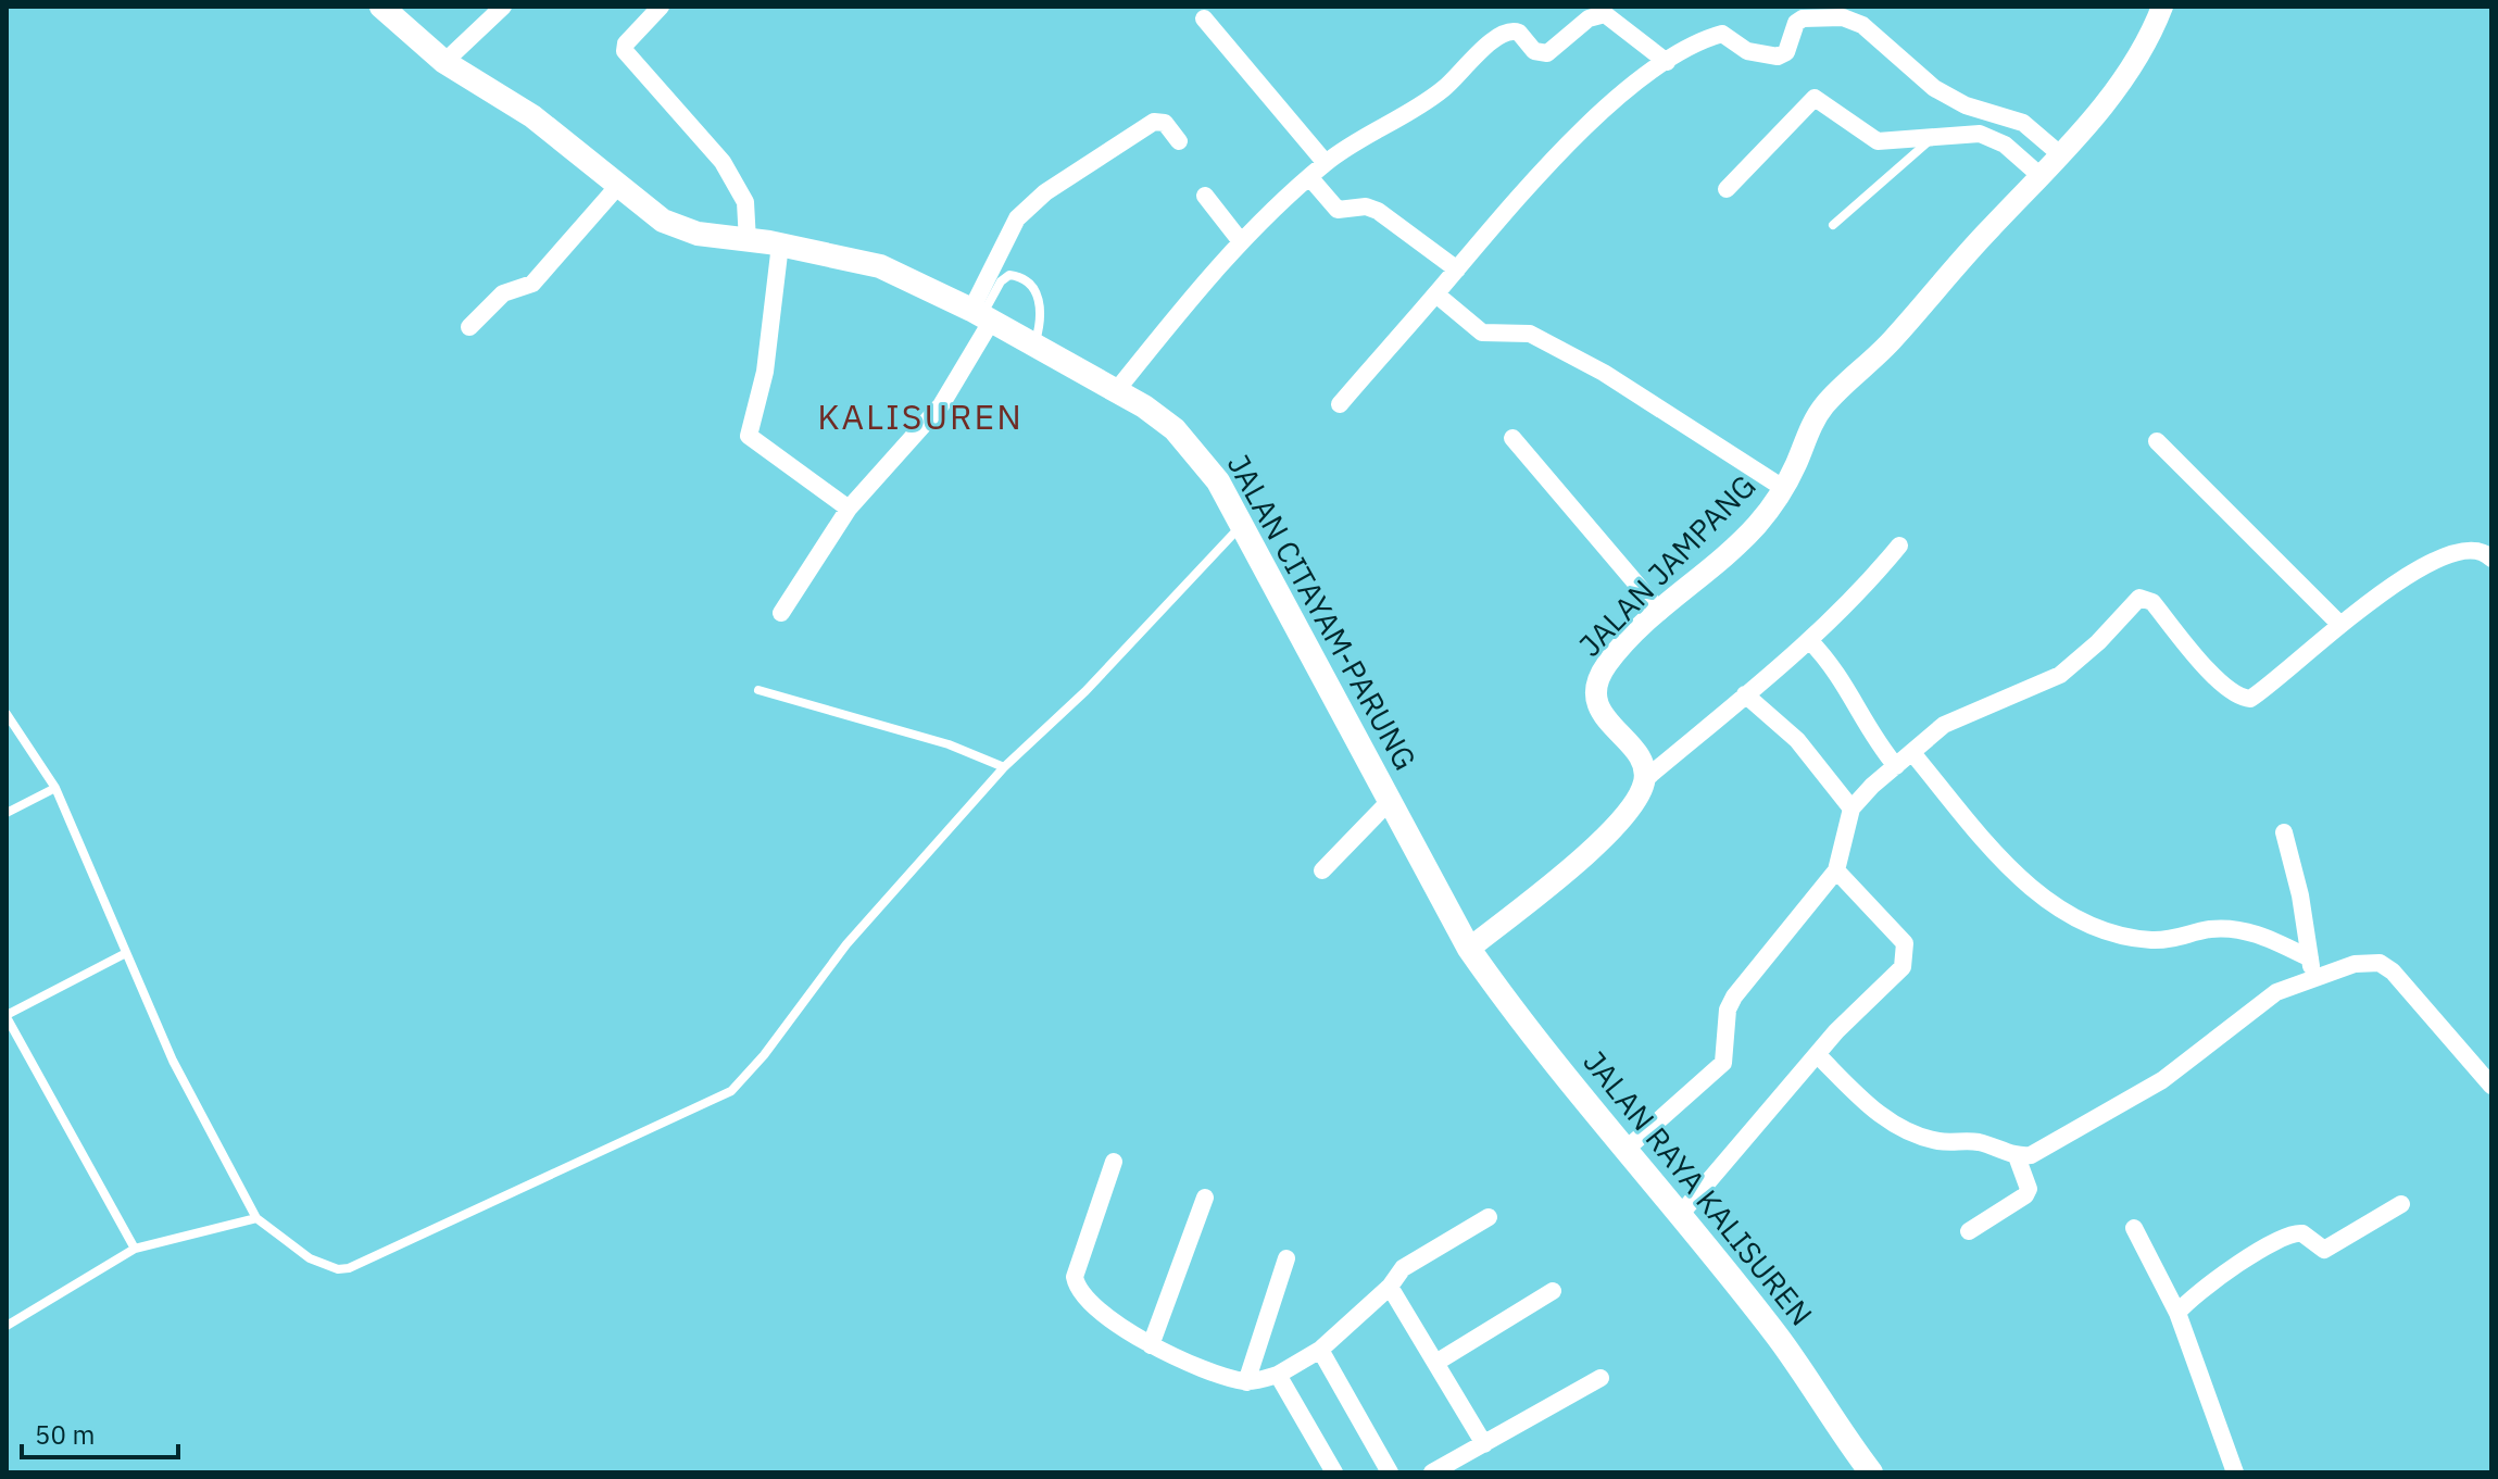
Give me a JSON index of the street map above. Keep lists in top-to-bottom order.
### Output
{
  "streets": {
    "main road": ["JALAN CITAYAM-PARUNG", "JALAN RAYA KALISUREN"],
    "street": ["JALAN JAMPANG"]
  },
  "crossings": [
    ["JALAN CITAYAM-PARUNG", "JALAN RAYA KALISUREN"]
  ],
  "districts": ["KALISUREN"],
  "scale_bar": "50 m"
}
